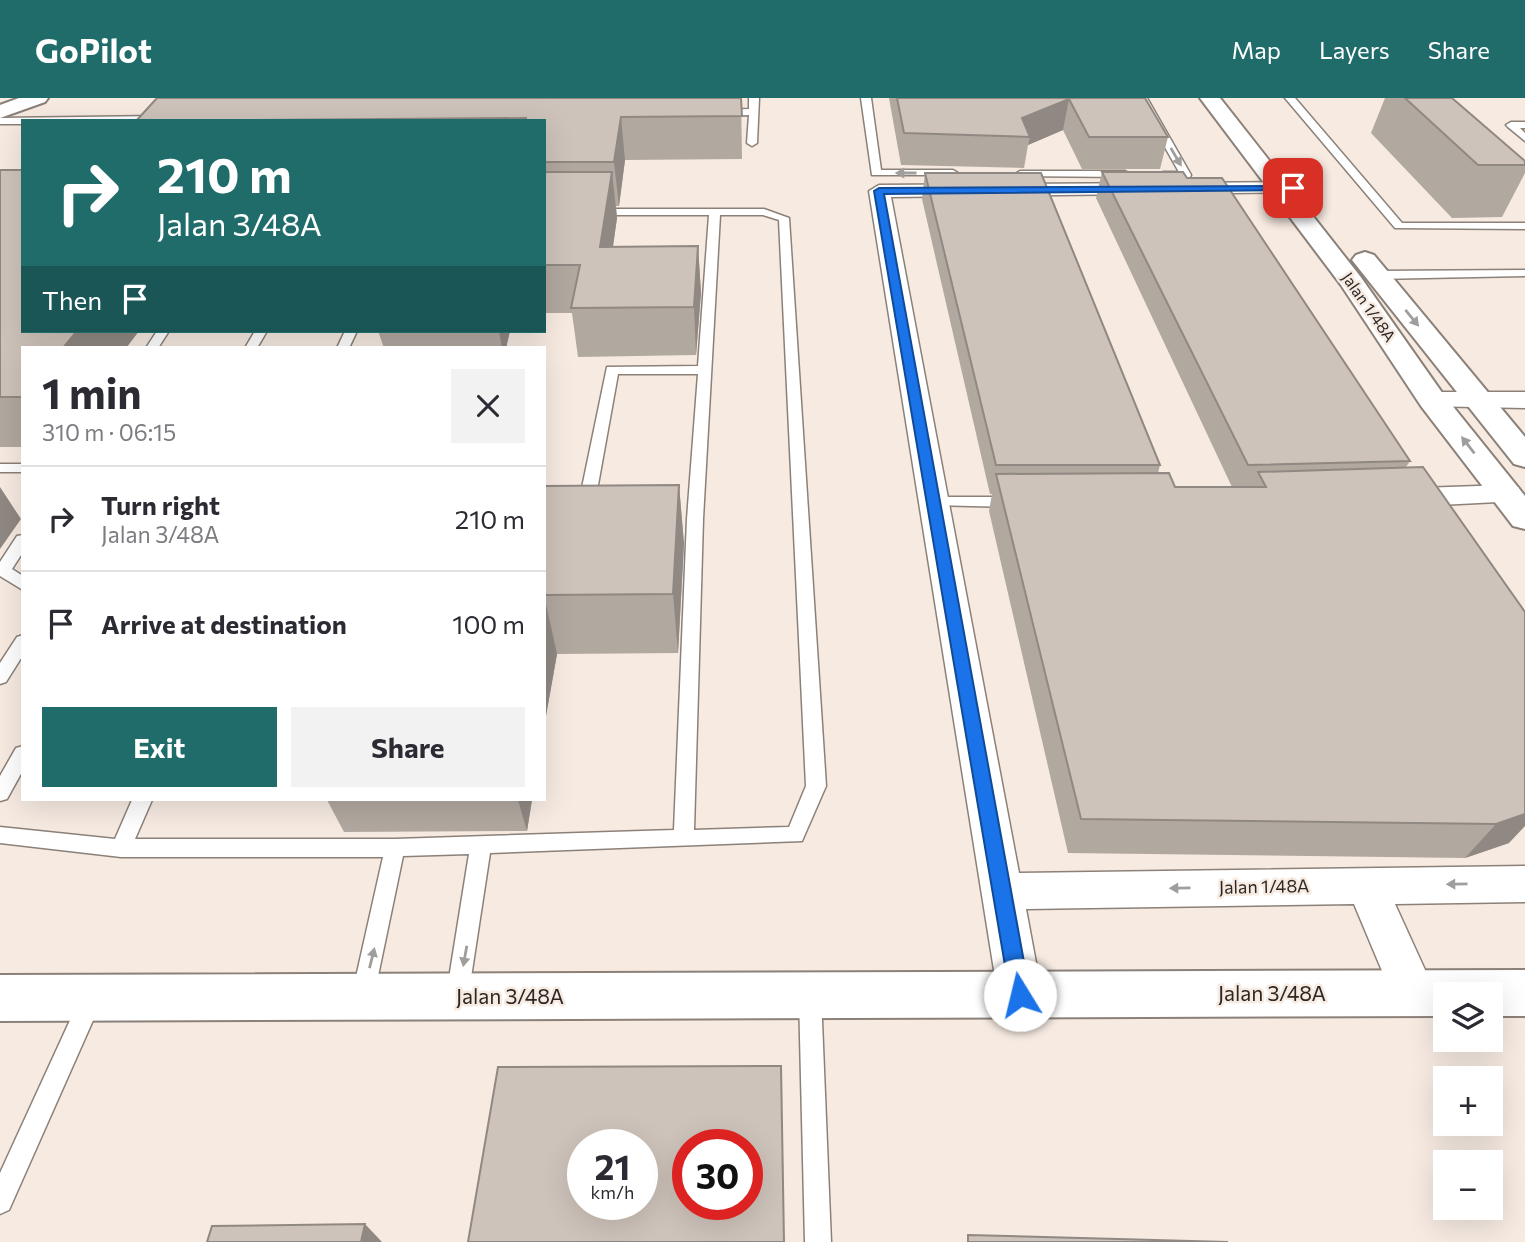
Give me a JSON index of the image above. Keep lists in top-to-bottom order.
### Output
{
  "streets": {
    "main road": ["Jalan 1/48A", "Jalan 3/48A"]
  },
  "page": {
    "header": "GoPilot",
    "nav": ["Map", "Layers", "Share"],
    "turn": ["210 m", "Jalan 3/48A"],
    "then": "Then",
    "heading": ["1 min", "310 m · 06:15"],
    "list": [
      {
        "name": "Turn right",
        "note": "Jalan 3/48A",
        "value": "210 m"
      },
      {
        "name": "Arrive at destination",
        "value": "100 m"
      }
    ],
    "buttons": ["Exit", "Share"],
    "map_buttons": ["+", "−"],
    "speed": "21 km/h",
    "limit": "30"
  }
}
